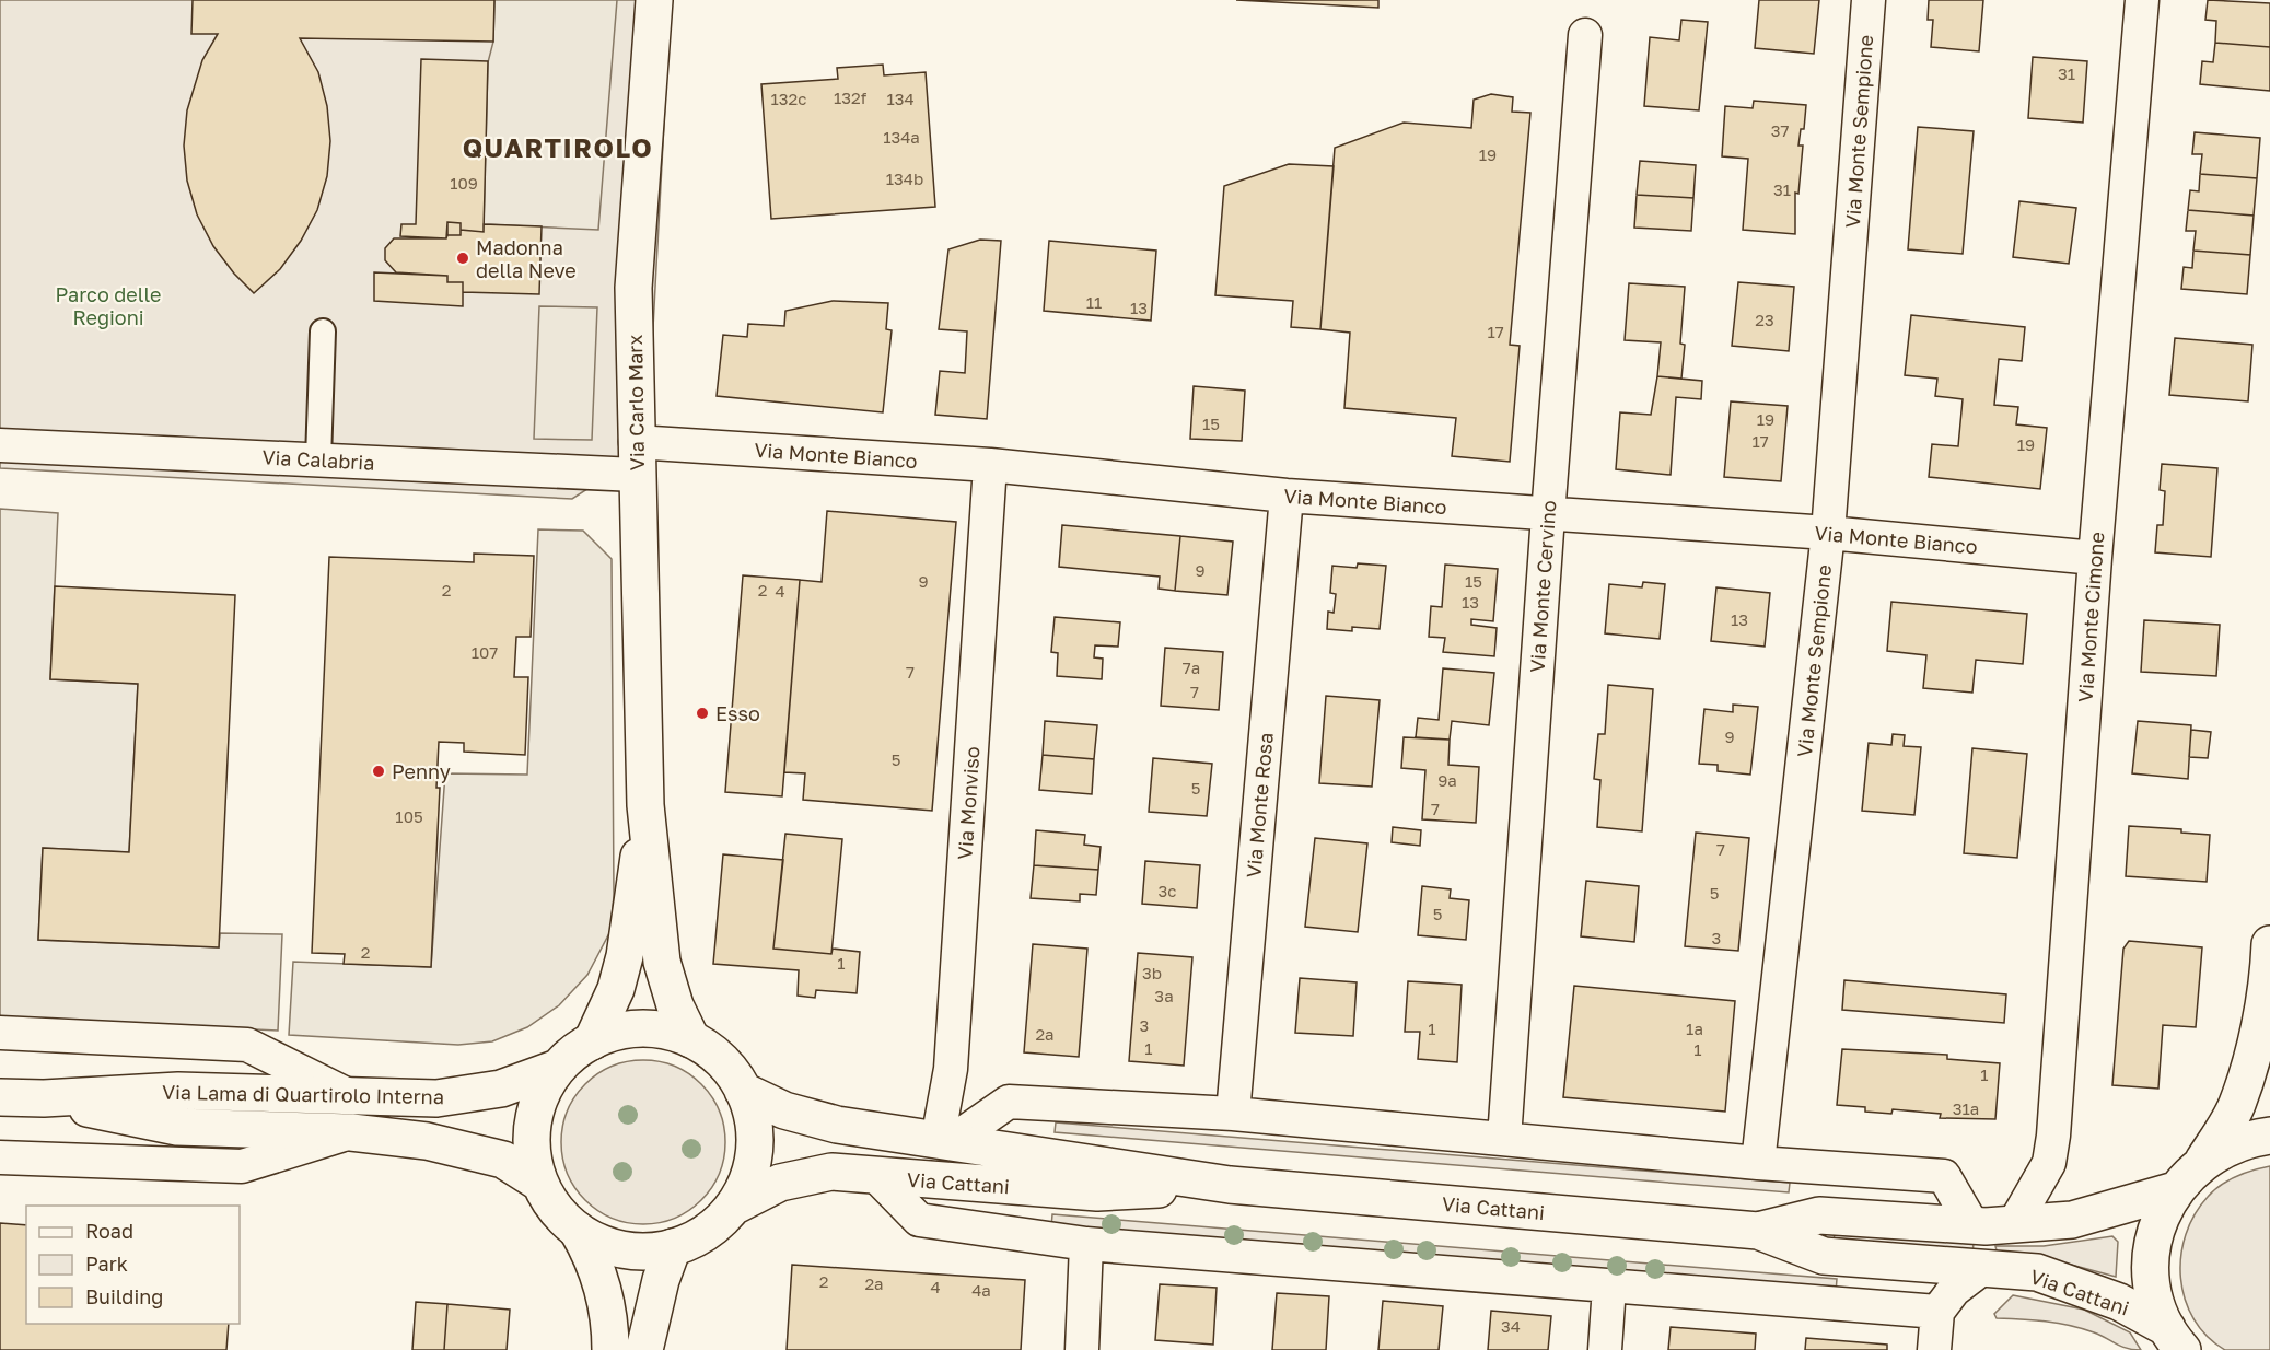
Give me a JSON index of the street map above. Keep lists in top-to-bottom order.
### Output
{
  "streets": {
    "main road": ["Via Carlo Marx", "Via Lama di Quartirolo Interna", "Via Cattani"],
    "street": [
      "Via Monte Sempione",
      "Via Monte Bianco",
      "Via Calabria",
      "Via Monte Cervino",
      "Via Monte Cimone",
      "Via Monviso",
      "Via Monte Rosa"
    ]
  },
  "crossings": [
    ["Via Monte Sempione", "Via Monte Bianco"],
    ["Via Carlo Marx", "Via Monte Bianco"],
    ["Via Carlo Marx", "Via Calabria"],
    ["Via Carlo Marx", "Via Lama di Quartirolo Interna"],
    ["Via Carlo Marx", "Via Cattani"],
    ["Via Monte Bianco", "Via Calabria"],
    ["Via Monte Bianco", "Via Monte Cervino"],
    ["Via Monte Bianco", "Via Monte Cimone"],
    ["Via Monte Bianco", "Via Monviso"],
    ["Via Monte Bianco", "Via Monte Rosa"],
    ["Via Monte Cimone", "Via Cattani"],
    ["Via Monviso", "Via Cattani"],
    ["Via Lama di Quartirolo Interna", "Via Cattani"]
  ],
  "districts": ["QUARTIROLO"],
  "parks": ["Parco delle Regioni"],
  "places": ["Madonna della Neve", "Esso", "Penny"],
  "house_numbers": [
    "31",
    "132f",
    "132c",
    "134",
    "37",
    "134a",
    "19",
    "134b",
    "109",
    "31",
    "11",
    "13",
    "23",
    "17",
    "19",
    "15",
    "17",
    "19",
    "9",
    "9",
    "15",
    "2",
    "2",
    "4",
    "13",
    "13",
    "107",
    "7a",
    "7",
    "7",
    "9",
    "5",
    "9a",
    "5",
    "7",
    "105",
    "7",
    "3c",
    "5",
    "5",
    "3",
    "2",
    "1",
    "3b",
    "3a",
    "3",
    "1",
    "1a",
    "2a",
    "1",
    "1",
    "1",
    "31a",
    "2",
    "2a",
    "4",
    "4a",
    "34"
  ],
  "legend": ["Road", "Park", "Building"]
}
